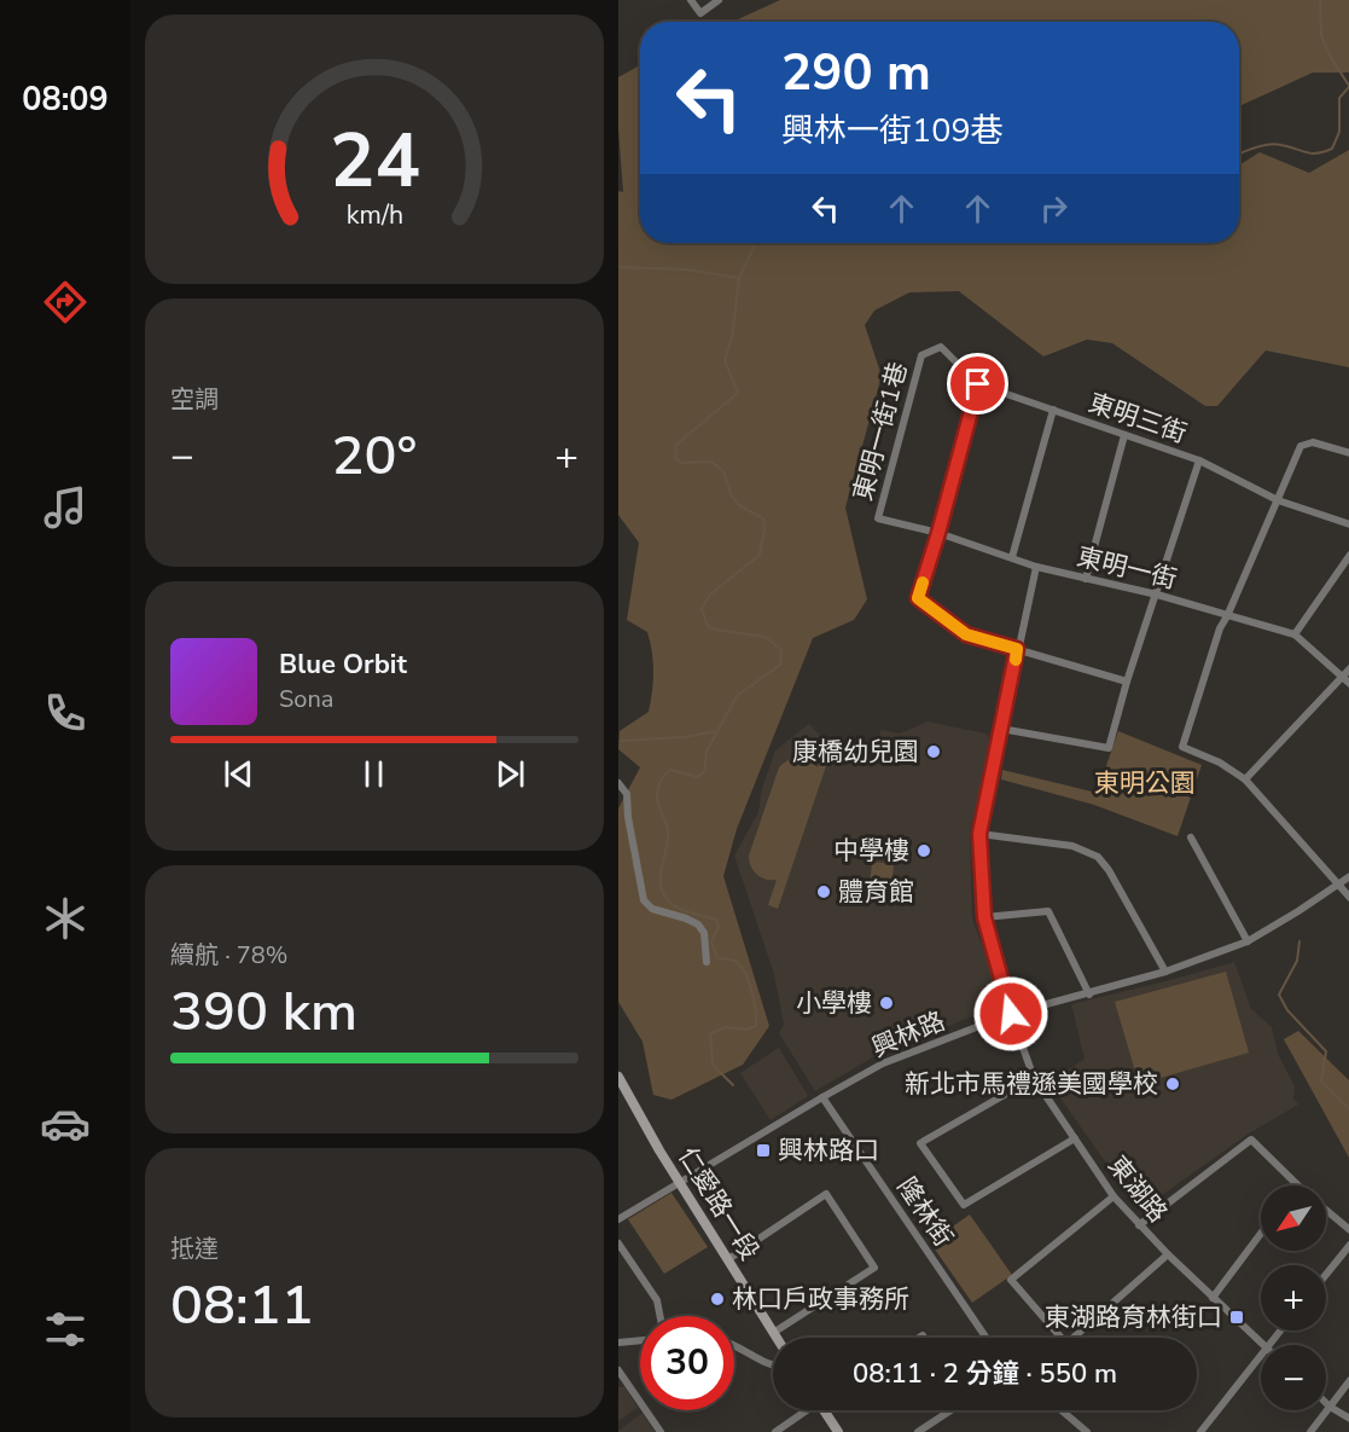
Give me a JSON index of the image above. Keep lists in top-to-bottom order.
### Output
{
  "streets": {
    "main road": ["仁愛路一段"],
    "street": [
      "東明三街",
      "東明一街1巷",
      "東明一街",
      "興林路",
      "東湖路",
      "隆林街"
    ]
  },
  "crossings": [
    ["東明三街", "東明一街1巷"],
    ["東明一街1巷", "東明一街"],
    ["東明一街", "東湖路"],
    ["興林路", "東湖路"],
    ["興林路", "仁愛路一段"],
    ["興林路", "隆林街"]
  ],
  "parks": ["東明公園"],
  "places": {
    "other": [
      "康橋幼兒園",
      "中學樓",
      "體育館",
      "小學樓",
      "新北市馬禮遜美國學校",
      "林口戶政事務所"
    ],
    "transit": ["興林路口", "東湖路育林街口"]
  },
  "north": "bottom left",
  "page": {
    "tabs": "08:09",
    "turn": ["290 m", "興林一街109巷"],
    "tile": [
      "空調",
      ["續航 · 78%", "390 km"],
      ["抵達", "08:11"]
    ],
    "heat": ["−", "20°", "+"],
    "song": ["Blue Orbit", "Sona"],
    "map_buttons": ["+", "−"],
    "limit": "30",
    "trip": "08:11 · 2 分鐘 · 550 m",
    "gauge": ["24", "km/h"]
  }
}
